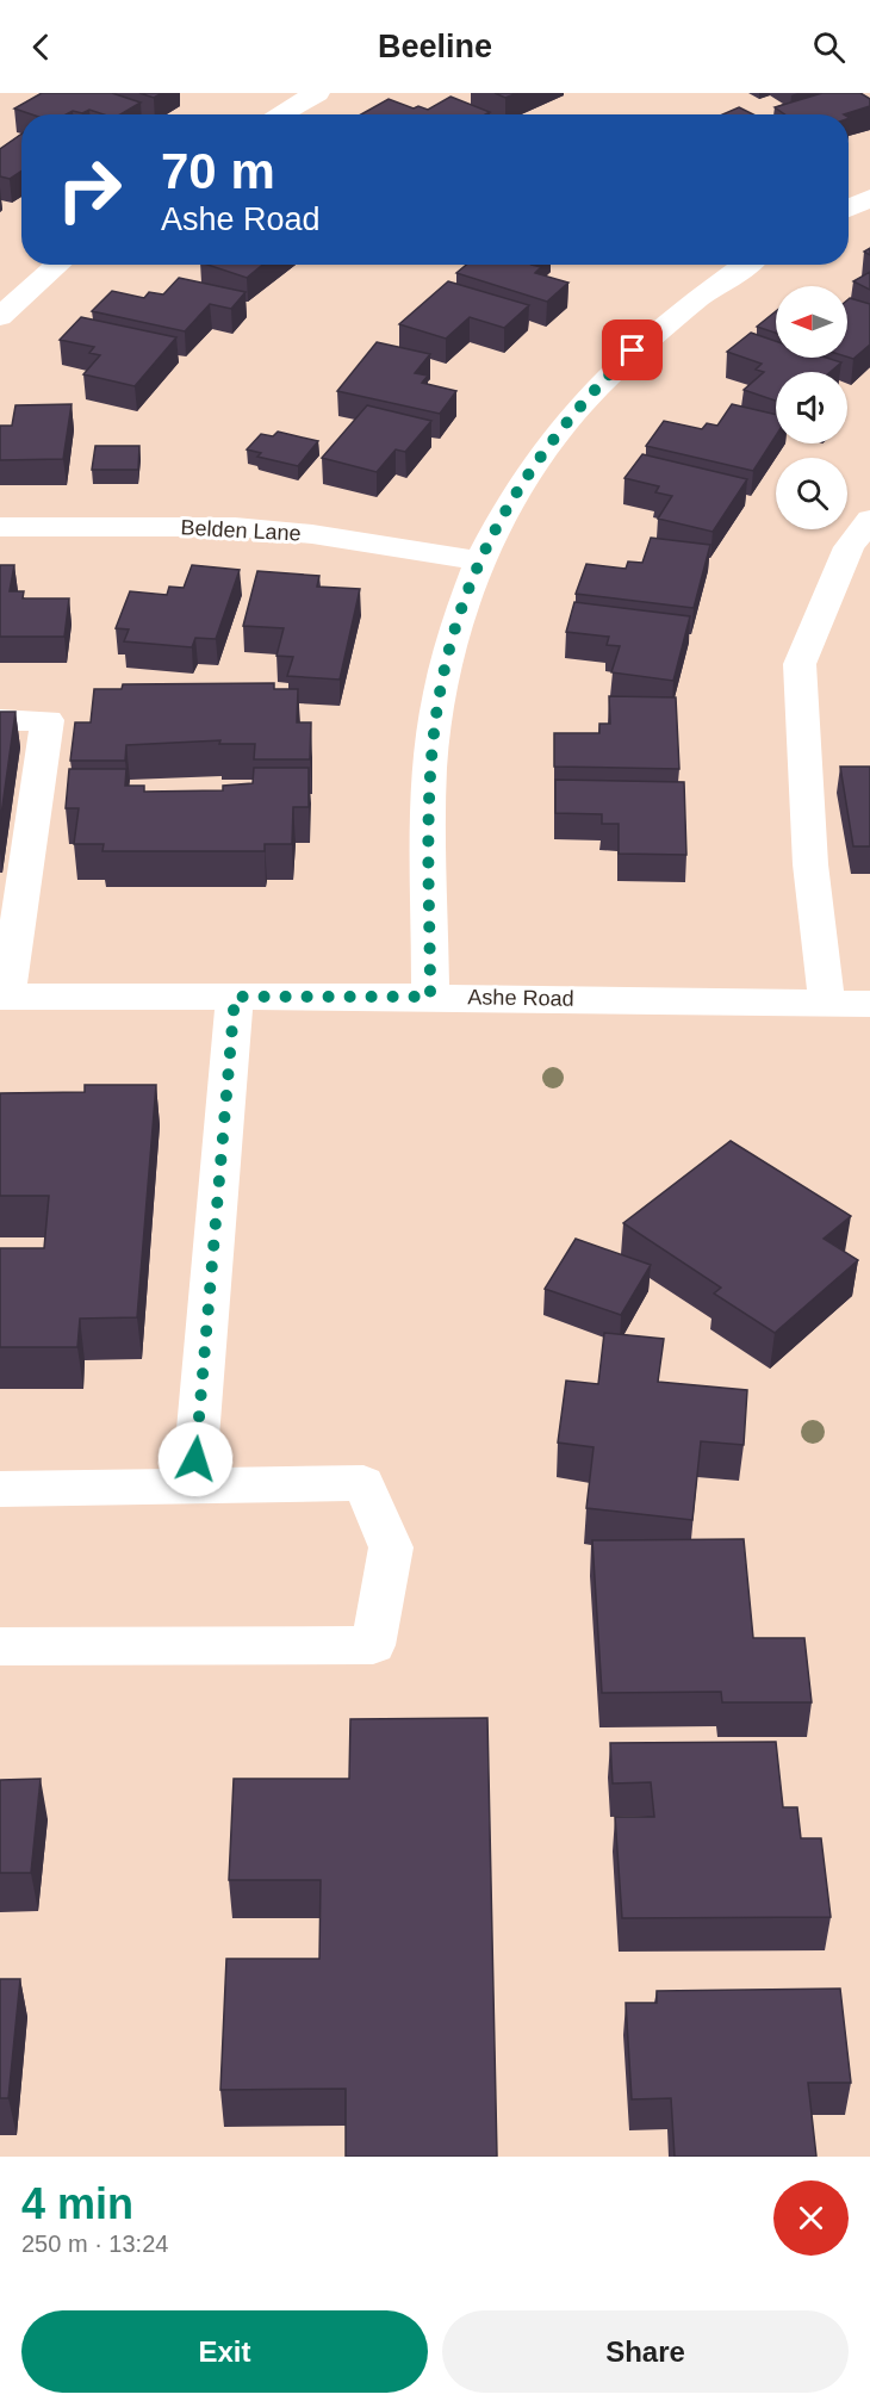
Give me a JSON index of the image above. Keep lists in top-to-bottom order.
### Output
{
  "streets": {
    "street": ["Belden Lane", "Ashe Road"]
  },
  "north": "left",
  "page": {
    "header": "Beeline",
    "turn": ["70 m", "Ashe Road"],
    "heading": ["4 min", "250 m · 13:24"],
    "buttons": ["Exit", "Share"]
  }
}
